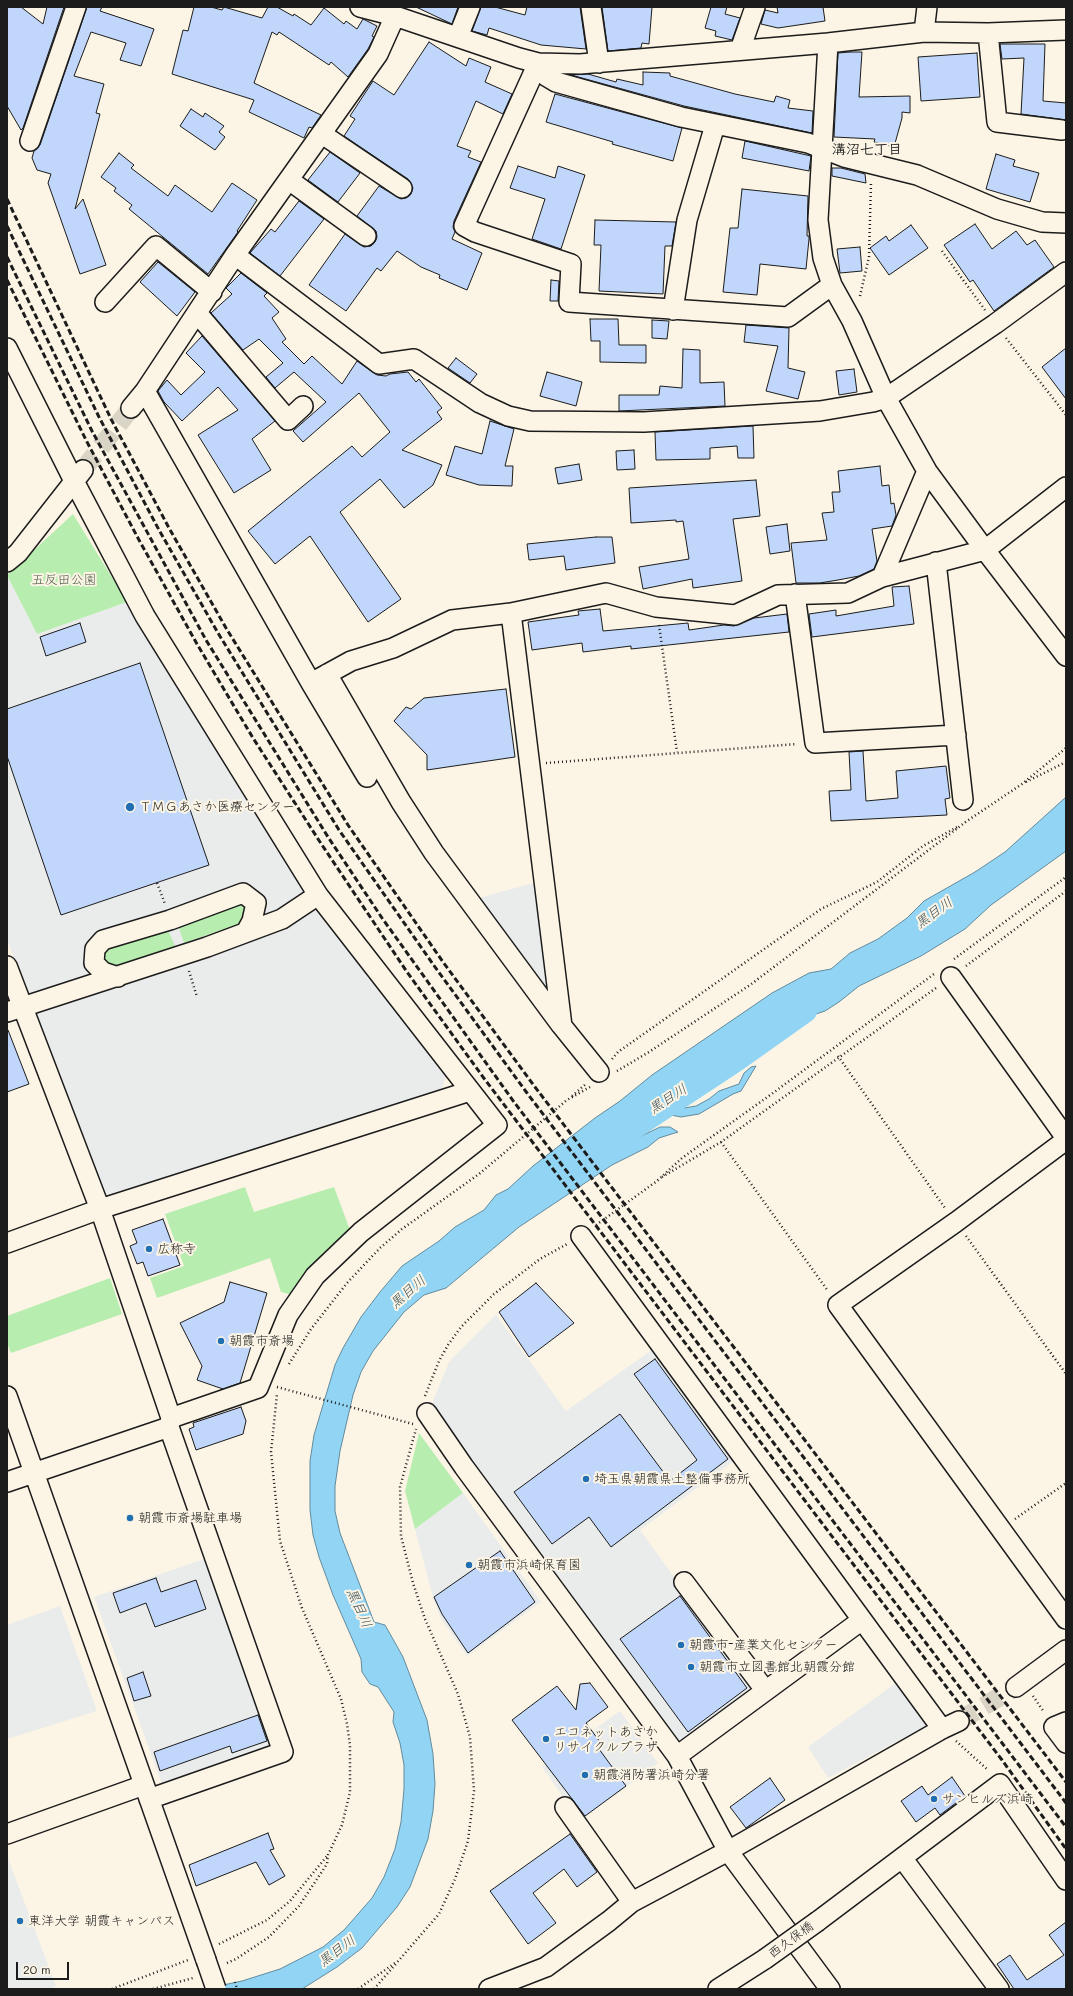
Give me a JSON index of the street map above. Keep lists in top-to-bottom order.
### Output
{
  "streets": {
    "street": ["西久保橋"]
  },
  "districts": ["溝沼七丁目"],
  "water": ["黒目川"],
  "parks": ["五反田公園"],
  "places": [
    "ＴＭＧあさか医療センター",
    "広称寺",
    "朝霞市斎場",
    "埼玉県朝霞県土整備事務所",
    "朝霞市斎場駐車場",
    "朝霞市浜崎保育園",
    "朝霞市-産業文化センター",
    "朝霞市立図書館北朝霞分館",
    "エコネットあさか リサイクルプラザ",
    "朝霞消防署浜崎分署",
    "サンヒルズ浜崎",
    "東洋大学 朝霞キャンパス"
  ],
  "scale_bar": "20 m"
}
